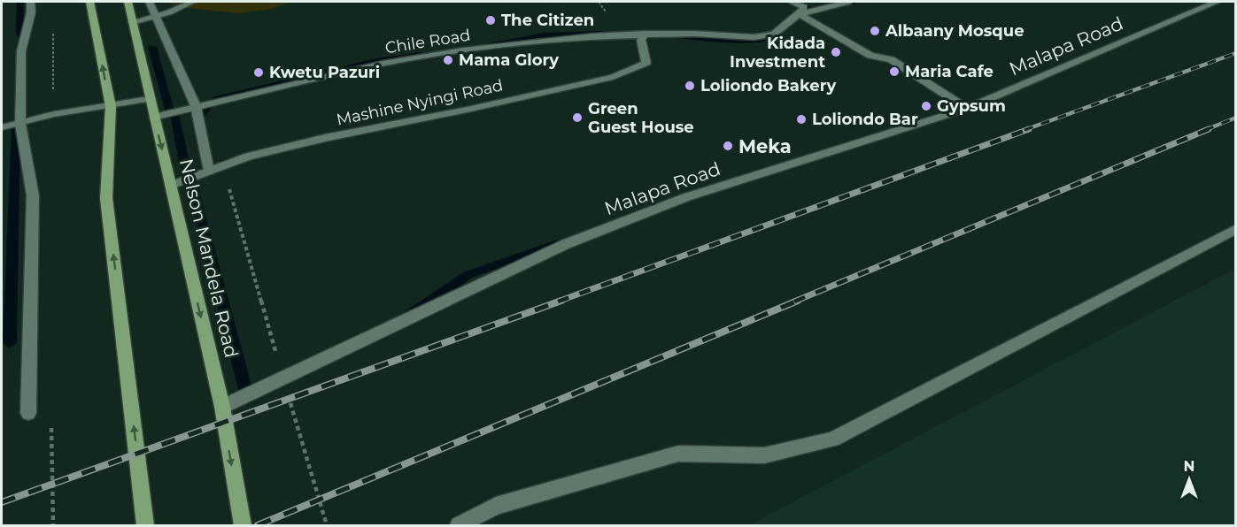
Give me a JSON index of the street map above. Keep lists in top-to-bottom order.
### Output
{
  "streets": {
    "main road": ["Nelson Mandela Road"],
    "street": ["Chile Road", "Malapa Road", "Mashine Nyingi Road"]
  },
  "crossings": [
    ["Chile Road", "Mashine Nyingi Road"],
    ["Chile Road", "Nelson Mandela Road"],
    ["Malapa Road", "Nelson Mandela Road"],
    ["Mashine Nyingi Road", "Nelson Mandela Road"]
  ],
  "places": [
    "The Citizen",
    "Albaany Mosque",
    "Kidada Investment",
    "Mama Glory",
    "Maria Cafe",
    "Kwetu Pazuri",
    "Loliondo Bakery",
    "Gypsum",
    "Green Guest House",
    "Loliondo Bar",
    "Meka"
  ],
  "north": "top"
}
